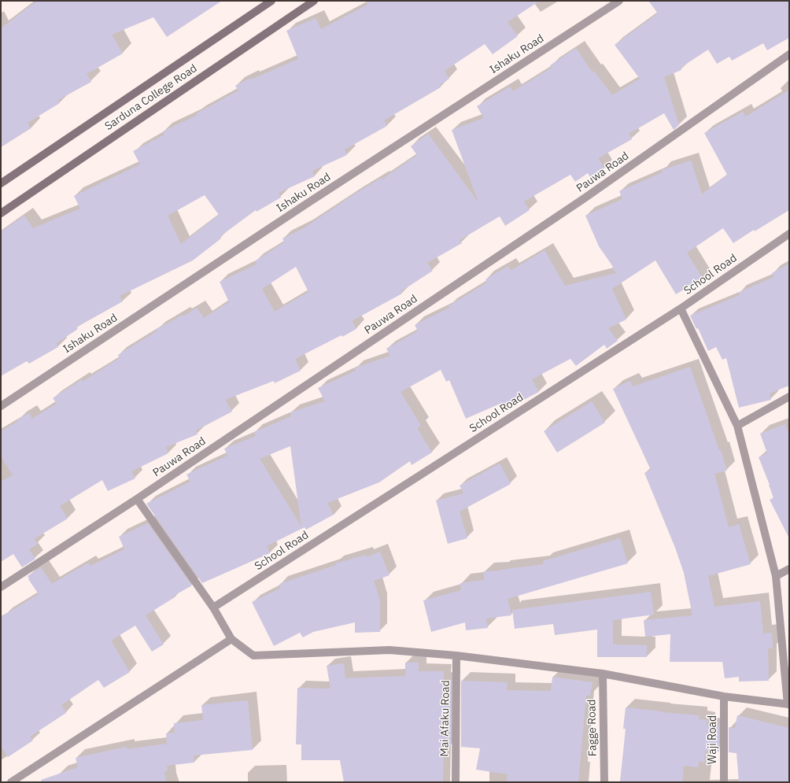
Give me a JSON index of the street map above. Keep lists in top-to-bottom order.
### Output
{
  "streets": {
    "street": [
      "Ishaku Road",
      "Sarduna College Road",
      "Pauwa Road",
      "School Road",
      "Mai Afaku Road",
      "Fagge Road",
      "Waji Road"
    ]
  }
}
